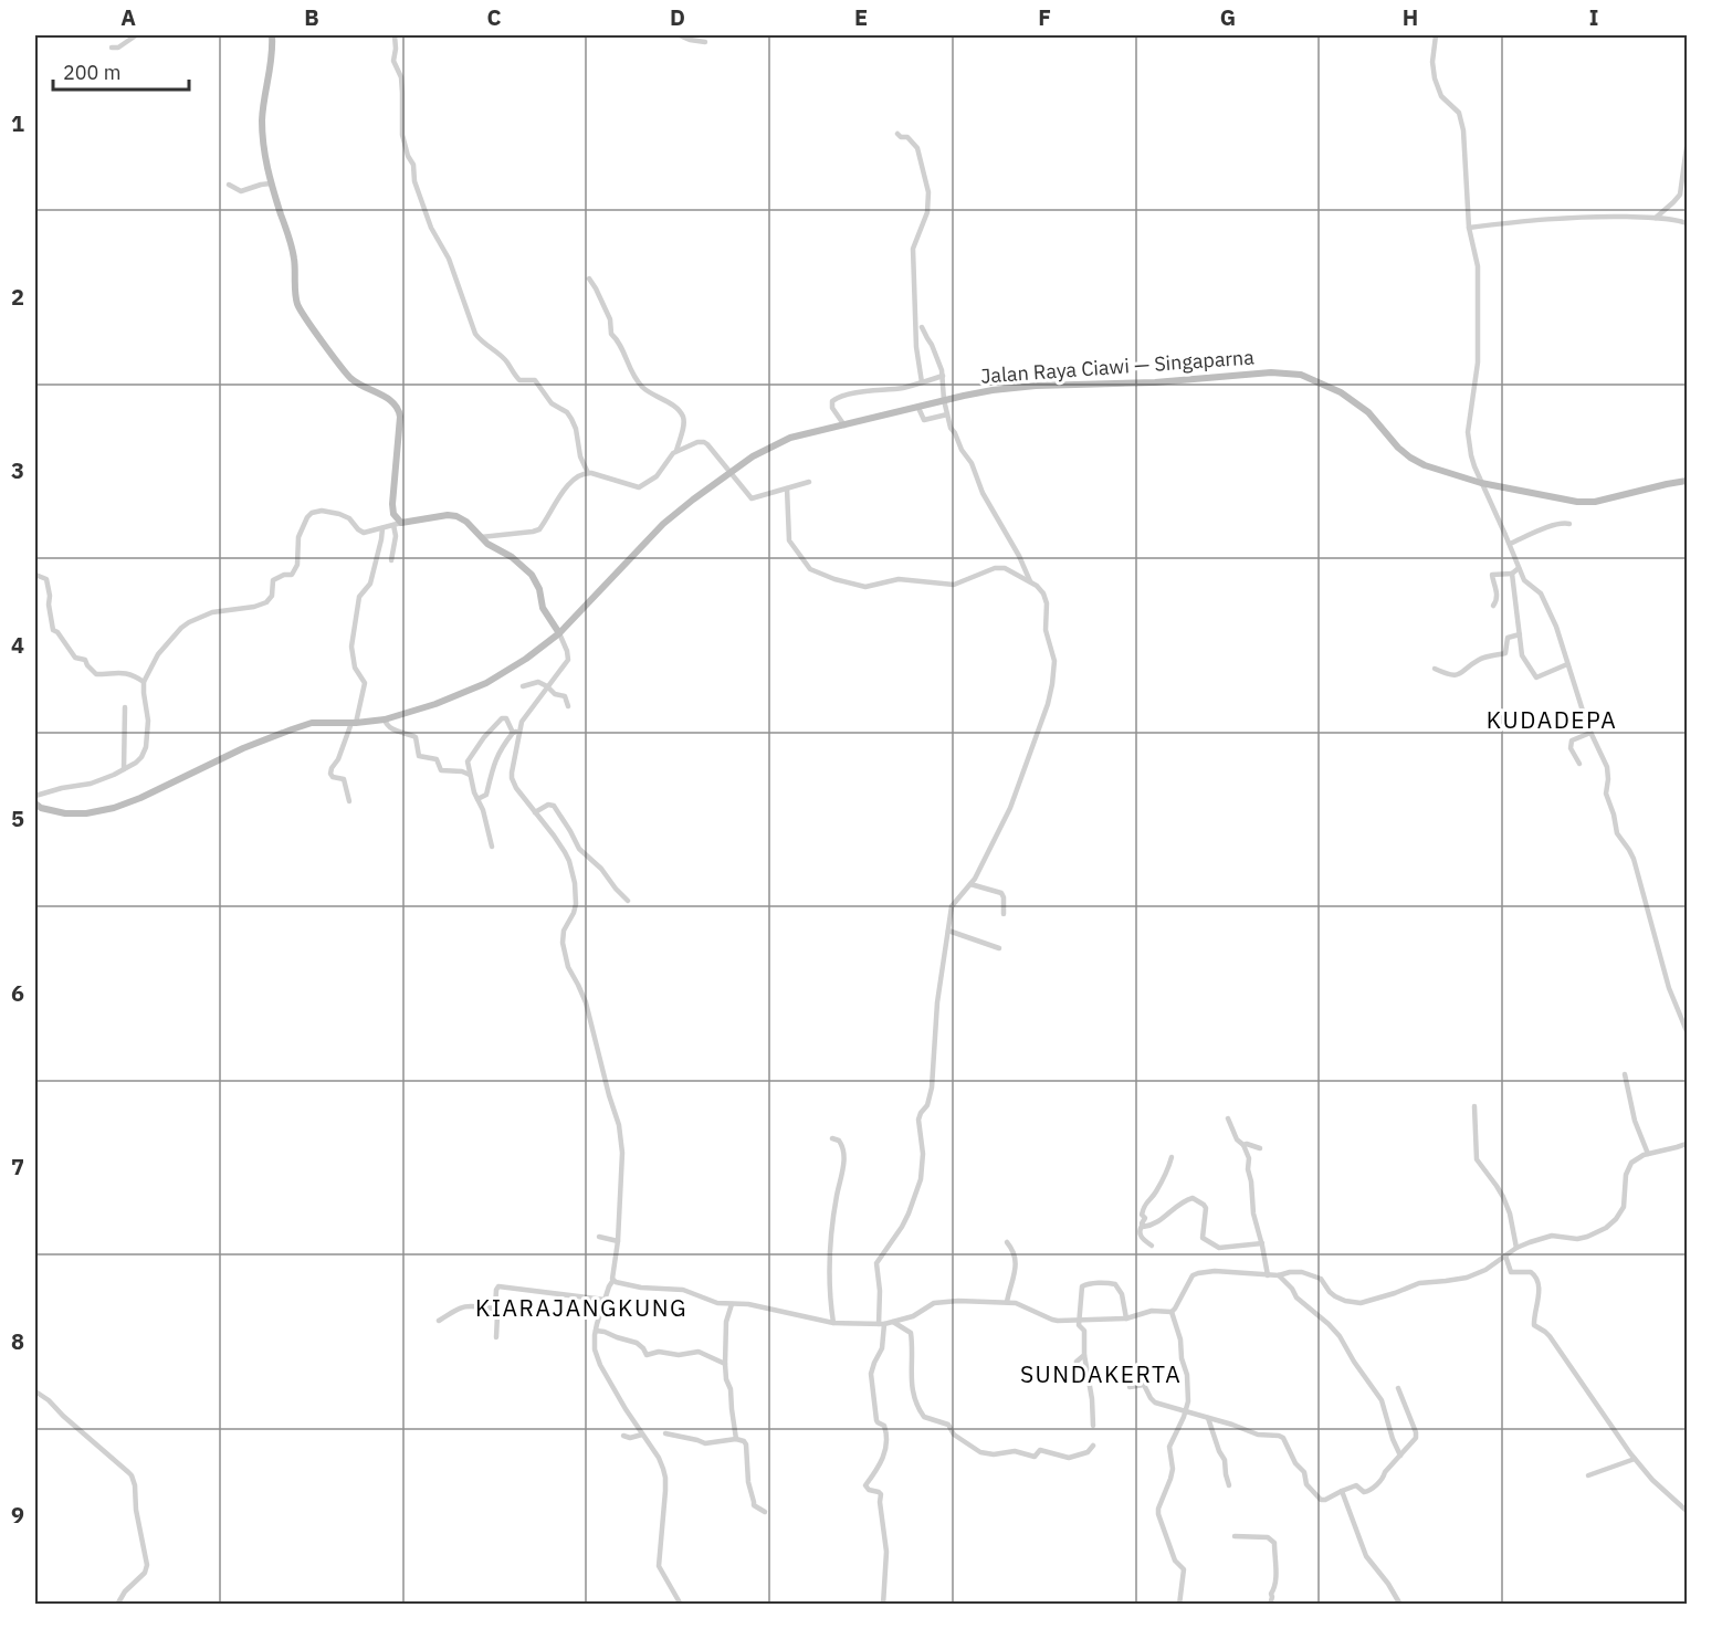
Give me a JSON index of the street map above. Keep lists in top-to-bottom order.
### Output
{
  "streets": {
    "main road": ["Jalan Raya Ciawi — Singaparna"]
  },
  "districts": ["KUDADEPA", "KIARAJANGKUNG", "SUNDAKERTA"],
  "scale_bar": "200 m",
  "grid": {
    "columns": [
      "A",
      "B",
      "C",
      "D",
      "E",
      "F",
      "G",
      "H",
      "I"
    ],
    "rows": [
      "1",
      "2",
      "3",
      "4",
      "5",
      "6",
      "7",
      "8",
      "9"
    ]
  }
}
